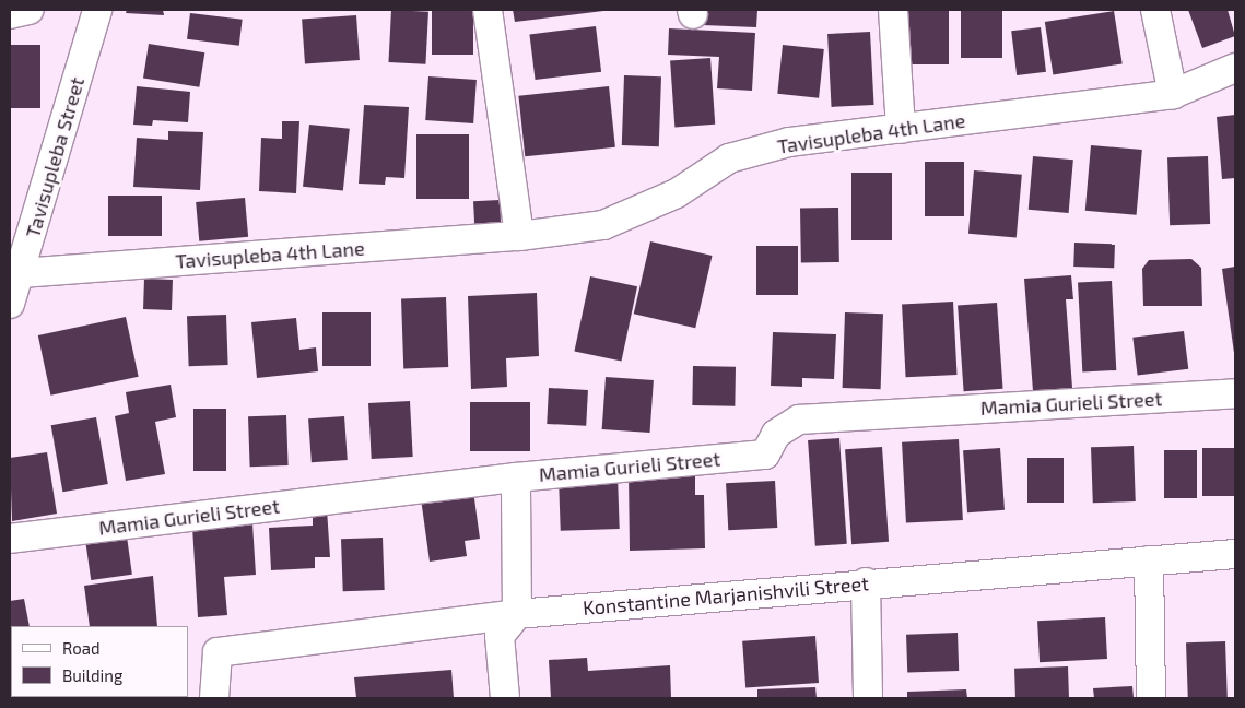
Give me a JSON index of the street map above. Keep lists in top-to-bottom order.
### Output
{
  "streets": {
    "street": [
      "Tavisupleba 4th Lane",
      "Tavisupleba Street",
      "Mamia Gurieli Street",
      "Konstantine Marjanishvili Street"
    ]
  },
  "crossings": [
    ["Tavisupleba 4th Lane", "Tavisupleba Street"]
  ],
  "legend": ["Road", "Building"]
}
